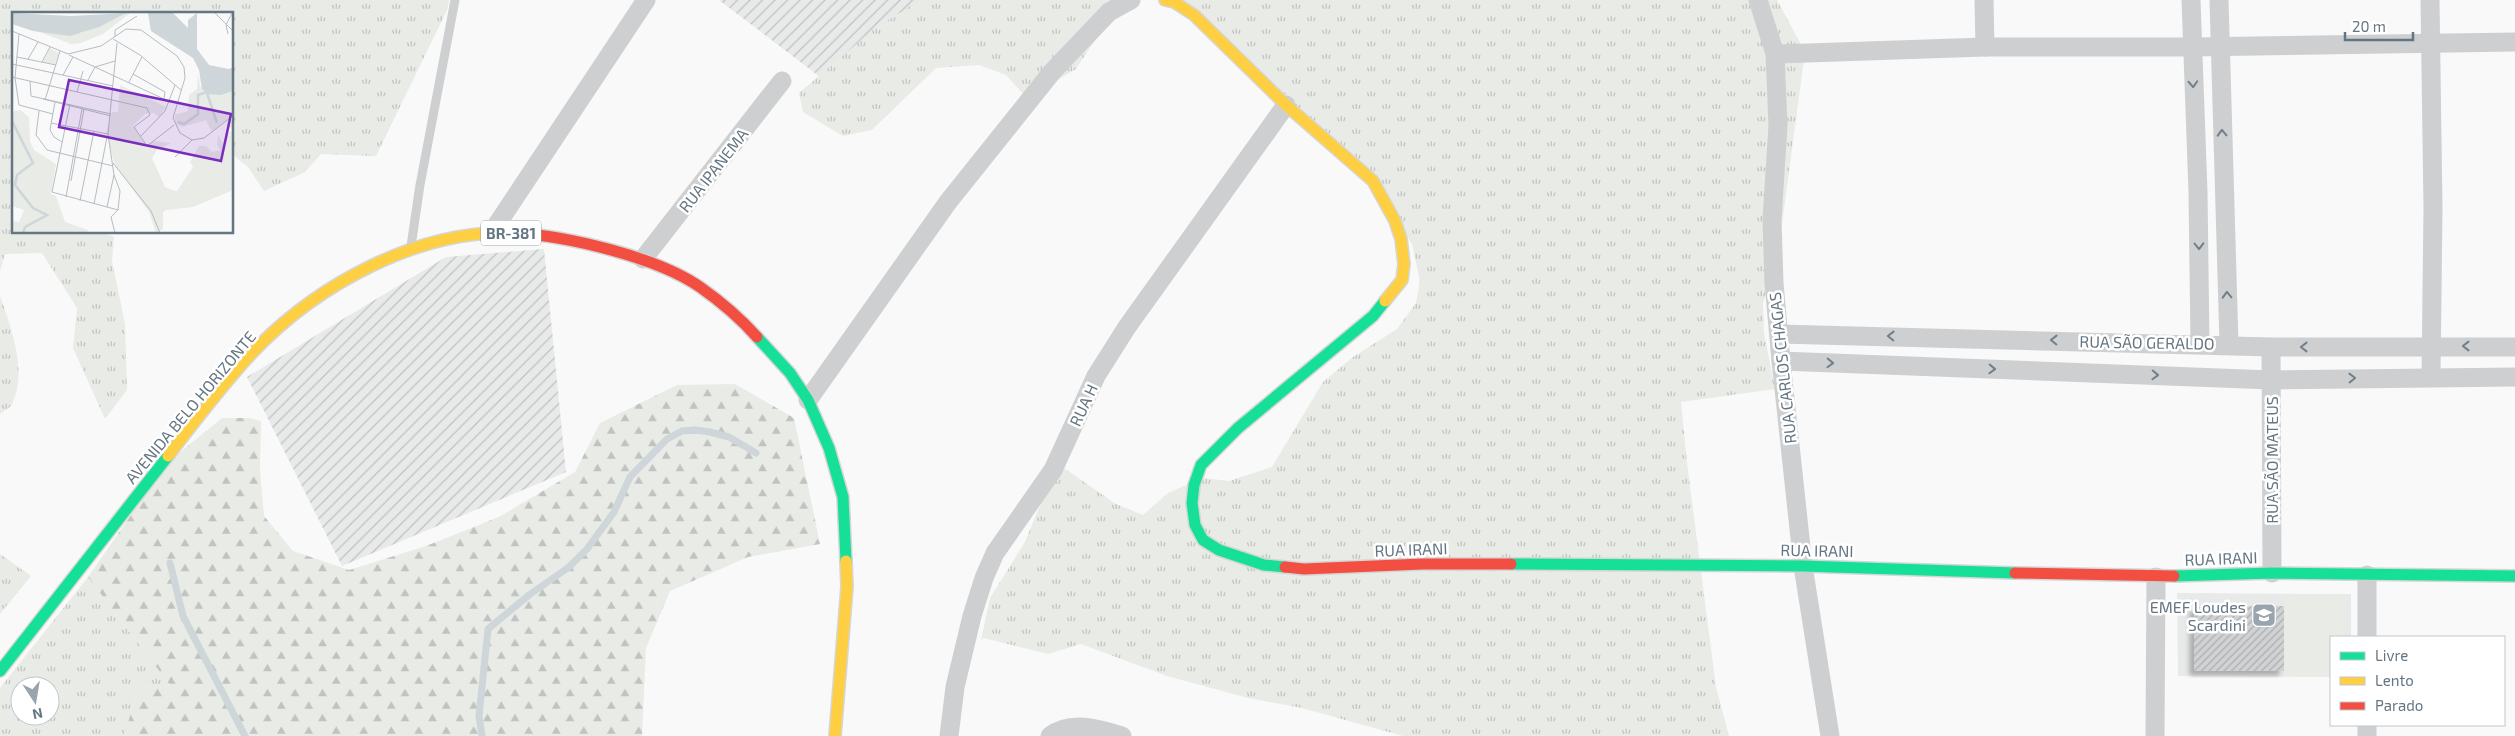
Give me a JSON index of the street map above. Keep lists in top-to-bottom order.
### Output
{
  "streets": {
    "street": [
      "RUA IPANEMA",
      "BR-381",
      "RUA SÃO GERALDO",
      "RUA CARLOS CHAGAS",
      "RUA H",
      "AVENIDA BELO HORIZONTE",
      "RUA SÃO MATEUS",
      "RUA IRANI"
    ]
  },
  "crossings": [
    ["RUA IPANEMA", "AVENIDA BELO HORIZONTE"],
    ["RUA SÃO GERALDO", "RUA CARLOS CHAGAS"],
    ["RUA SÃO GERALDO", "RUA SÃO MATEUS"],
    ["RUA CARLOS CHAGAS", "RUA IRANI"],
    ["RUA H", "RUA IRANI"],
    ["RUA SÃO MATEUS", "RUA IRANI"]
  ],
  "places": {
    "school or university": ["EMEF Loudes Scardini"]
  },
  "legend": ["Livre", "Lento", "Parado"],
  "scale_bar": "20 m",
  "north": "bottom"
}
